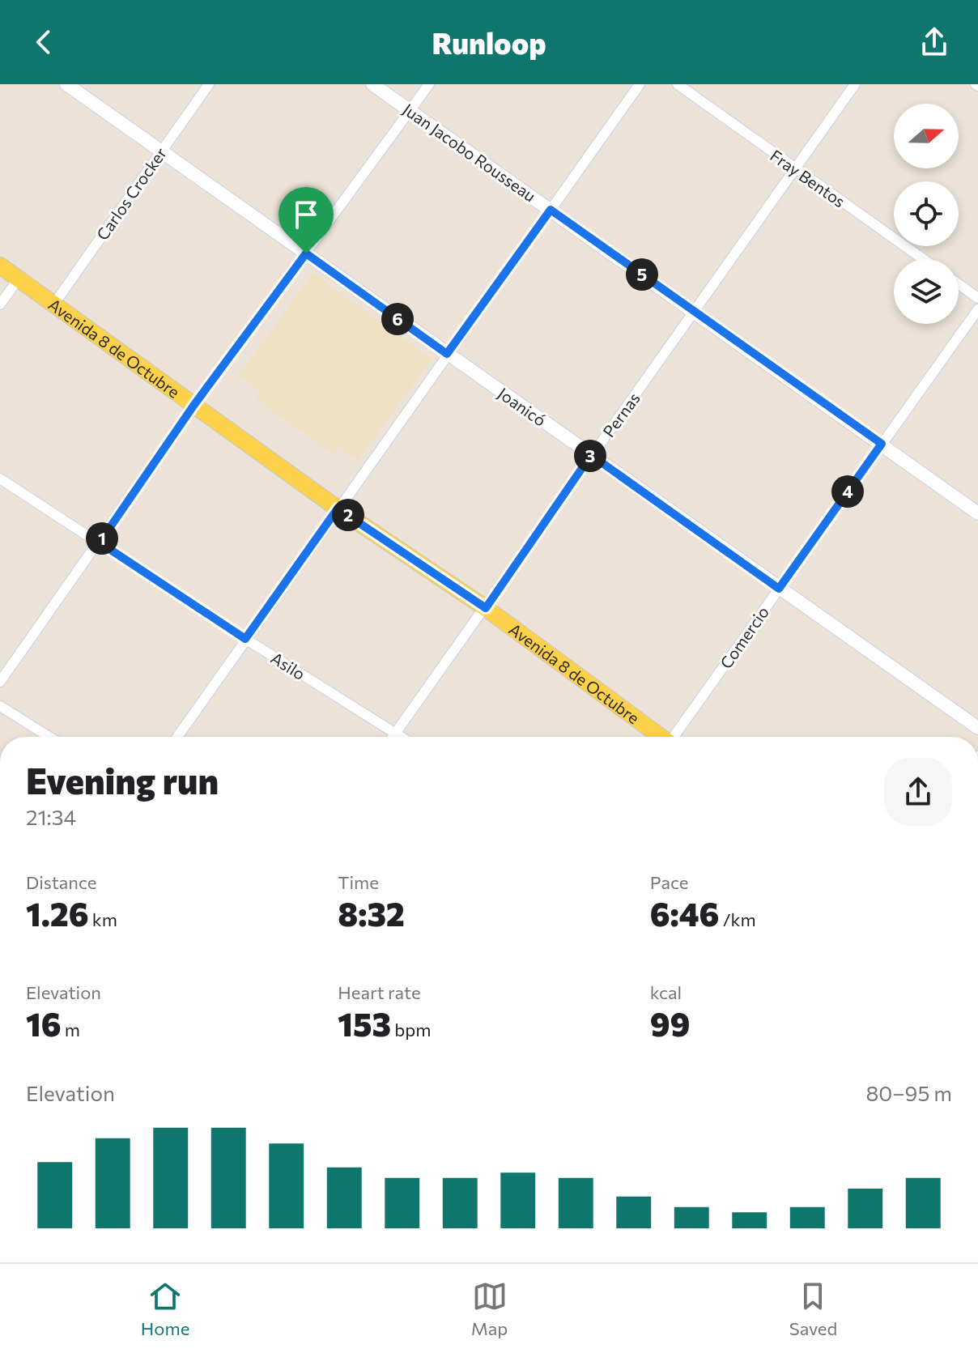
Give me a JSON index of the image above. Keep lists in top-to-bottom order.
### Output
{
  "streets": {
    "main road": ["Avenida 8 de Octubre"],
    "street": [
      "Juan Jacobo Rousseau",
      "Fray Bentos",
      "Carlos Crocker",
      "Joanicó",
      "Pernas",
      "Comercio",
      "Asilo"
    ]
  },
  "crossings": [
    ["Juan Jacobo Rousseau", "Pernas"],
    ["Juan Jacobo Rousseau", "Comercio"],
    ["Fray Bentos", "Pernas"],
    ["Carlos Crocker", "Avenida 8 de Octubre"],
    ["Carlos Crocker", "Joanicó"],
    ["Avenida 8 de Octubre", "Pernas"],
    ["Joanicó", "Pernas"],
    ["Joanicó", "Comercio"],
    ["Pernas", "Asilo"]
  ],
  "north": "right",
  "page": {
    "header": "Runloop",
    "pins": [
      "5",
      "6",
      "3",
      "4",
      "2",
      "1"
    ],
    "heading": ["Evening run", "21:34"],
    "stats": [
      ["Distance", "1.26 km"],
      ["Time", "8:32"],
      ["Pace", "6:46 /km"],
      ["Elevation", "16 m"],
      ["Heart rate", "153 bpm"],
      ["kcal", "99"]
    ],
    "chart": ["Elevation", "80–95 m"],
    "tabs": ["Home", "Map", "Saved"]
  }
}
